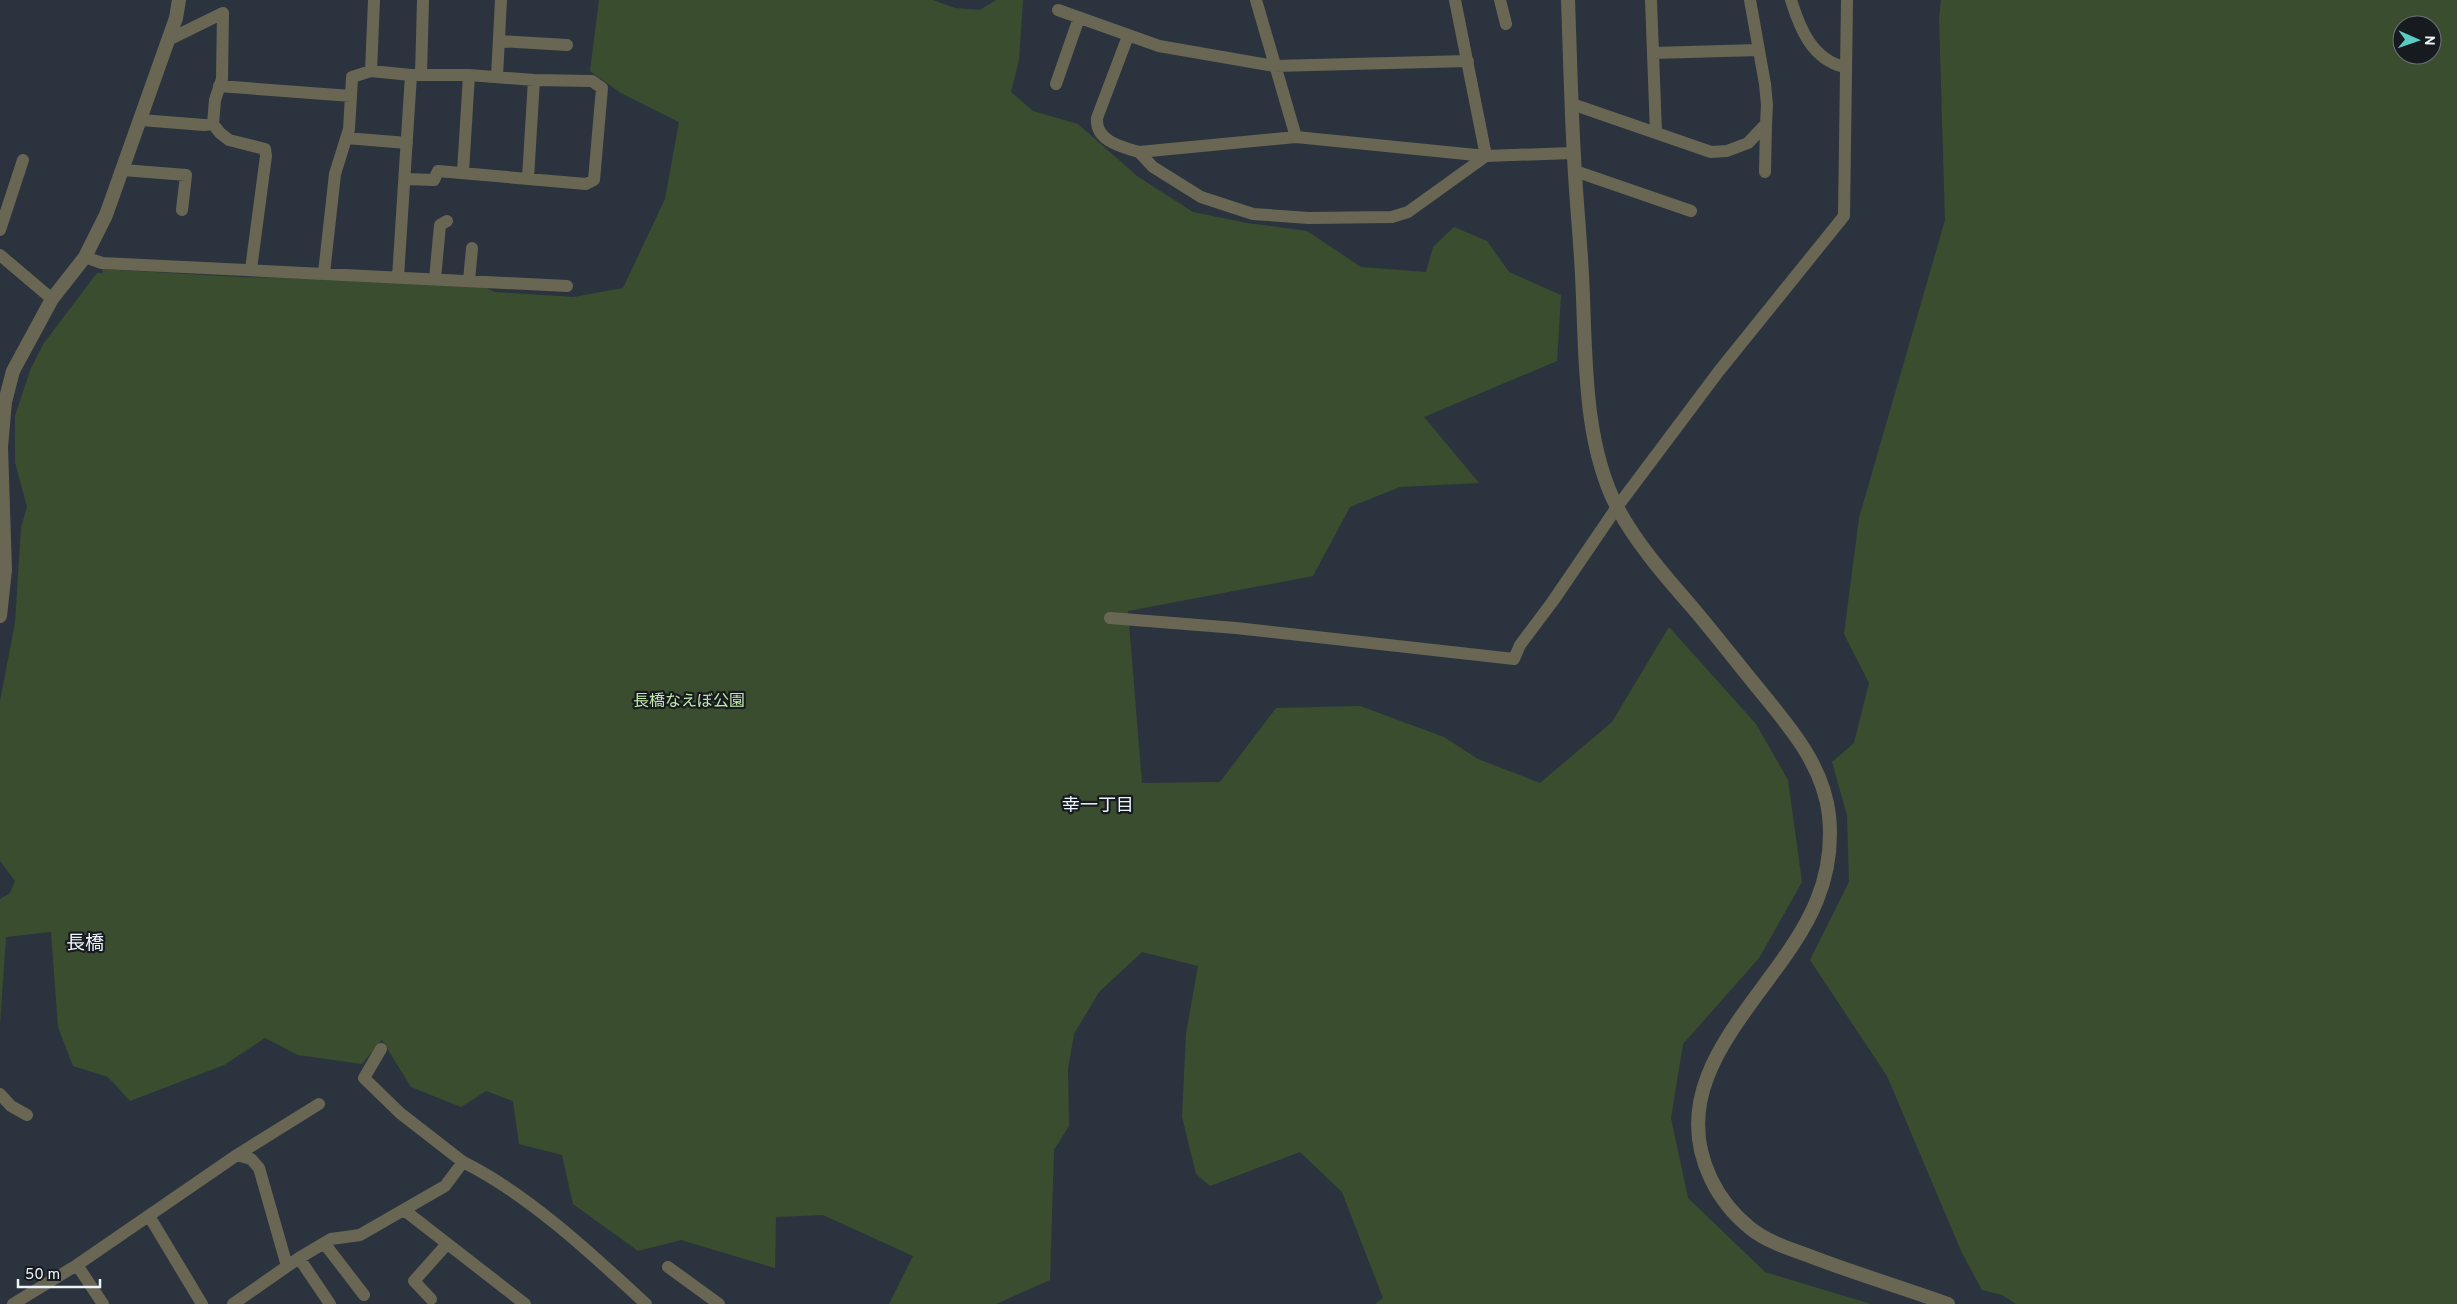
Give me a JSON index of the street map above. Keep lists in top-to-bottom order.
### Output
{
  "districts": ["幸一丁目", "長橋"],
  "parks": ["長橋なえぼ公園"],
  "scale_bar": "50 m",
  "north": "right"
}
